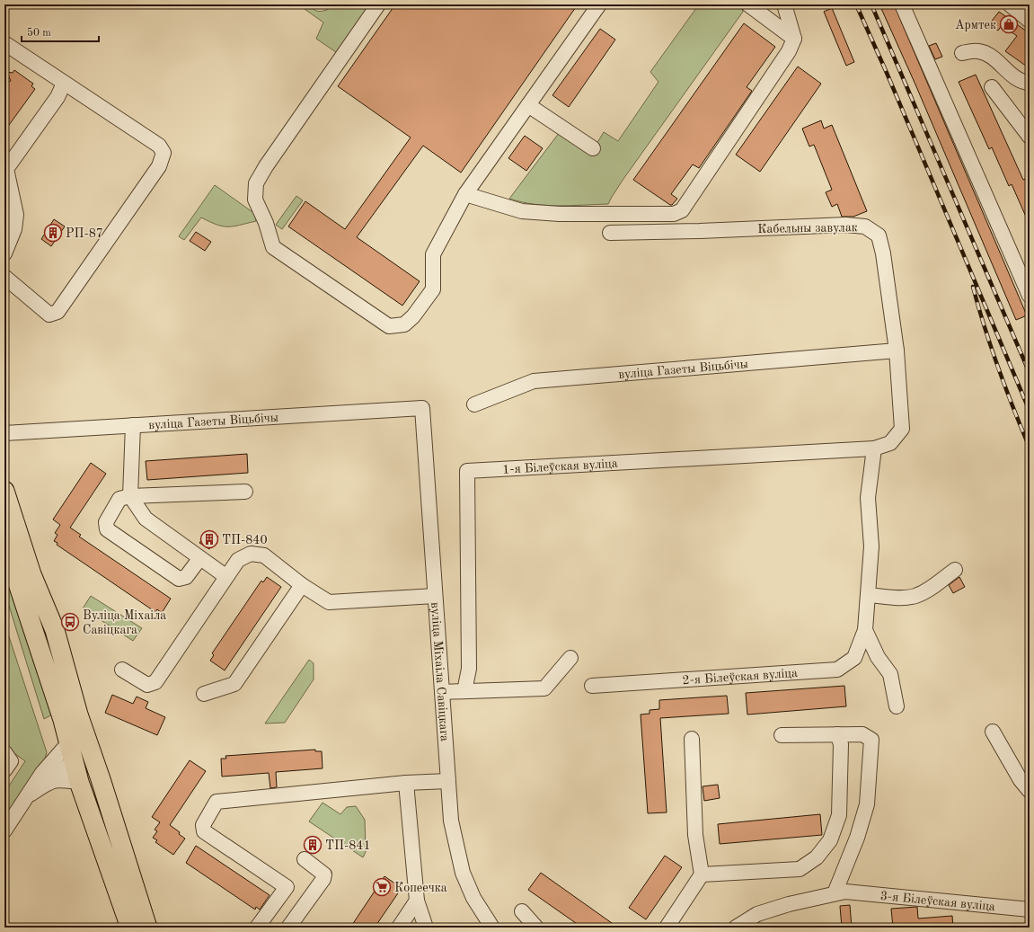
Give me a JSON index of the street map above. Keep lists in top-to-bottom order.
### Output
{
  "streets": {
    "street": [
      "Кабельны завулак",
      "вуліца Газеты Віцьбічы",
      "1-я Білеўская вуліца",
      "вуліца Міхаіла Савіцкага",
      "2-я Білеўская вуліца",
      "3-я Білеўская вуліца"
    ]
  },
  "crossings": [
    ["Кабельны завулак", "вуліца Газеты Віцьбічы"],
    ["Кабельны завулак", "1-я Білеўская вуліца"],
    ["вуліца Газеты Віцьбічы", "вуліца Міхаіла Савіцкага"]
  ],
  "places": {
    "shop": ["Армтек"],
    "building": ["РП-87", "ТП-840", "ТП-841"],
    "bus stop": ["Вуліца Міхаіла Савіцкага"],
    "supermarket": ["Копеечка"]
  },
  "scale_bar": "50 m"
}
